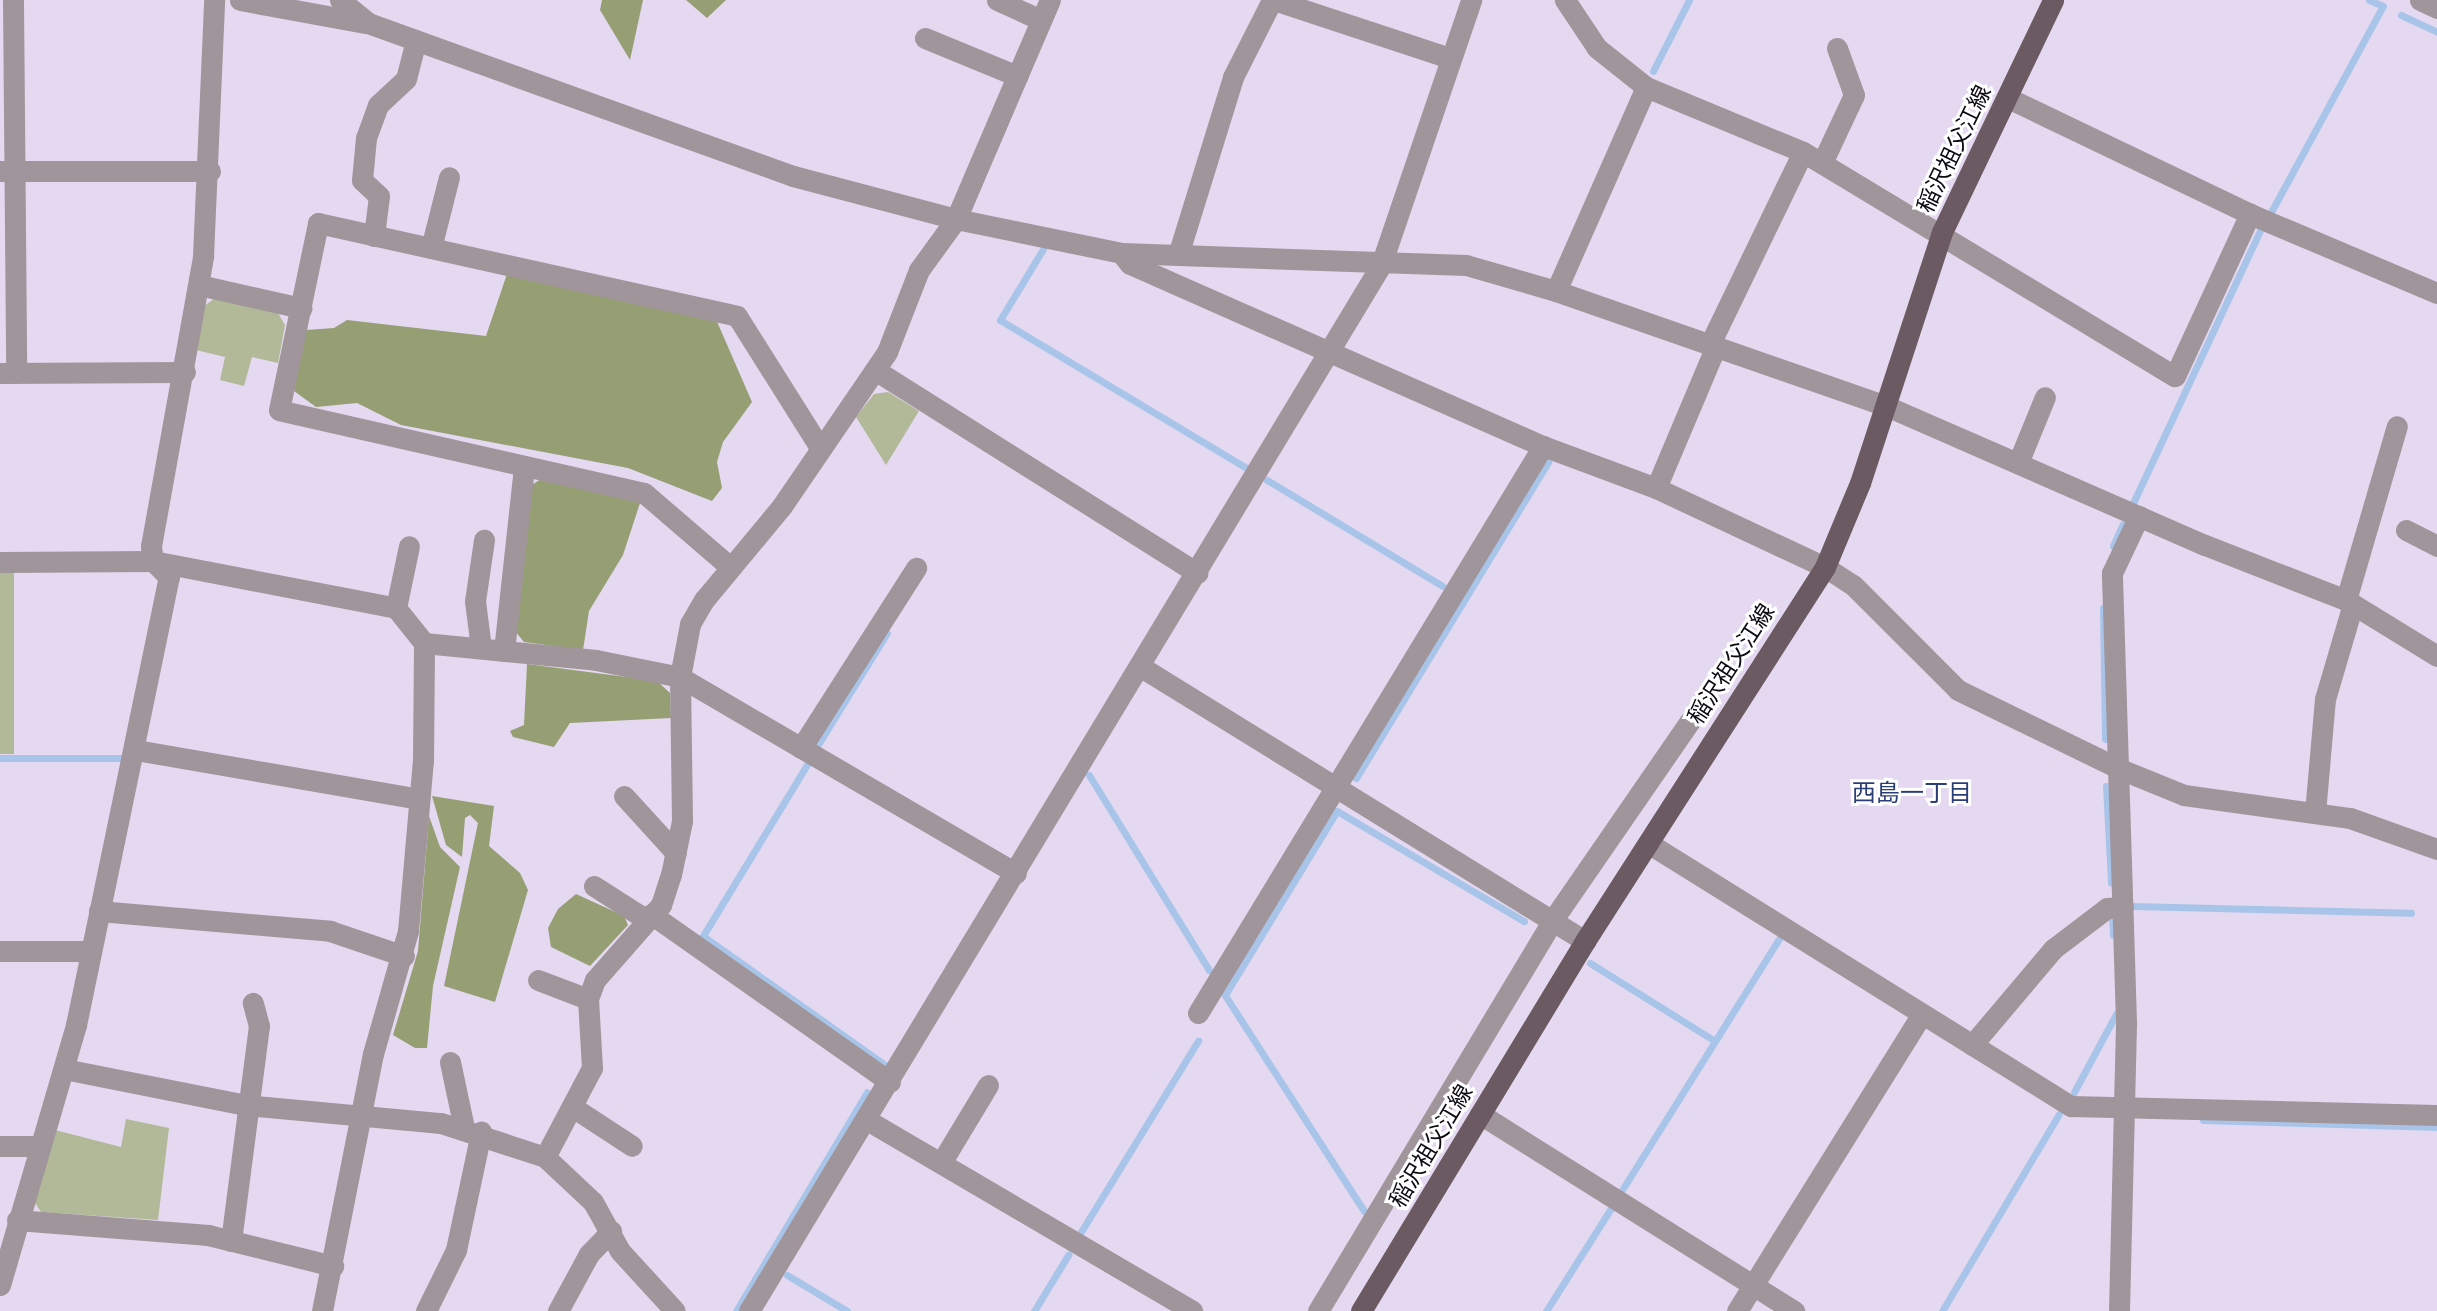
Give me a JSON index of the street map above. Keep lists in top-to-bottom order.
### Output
{
  "streets": {
    "main road": ["稲沢祖父江線"]
  },
  "districts": ["西島一丁目"]
}
